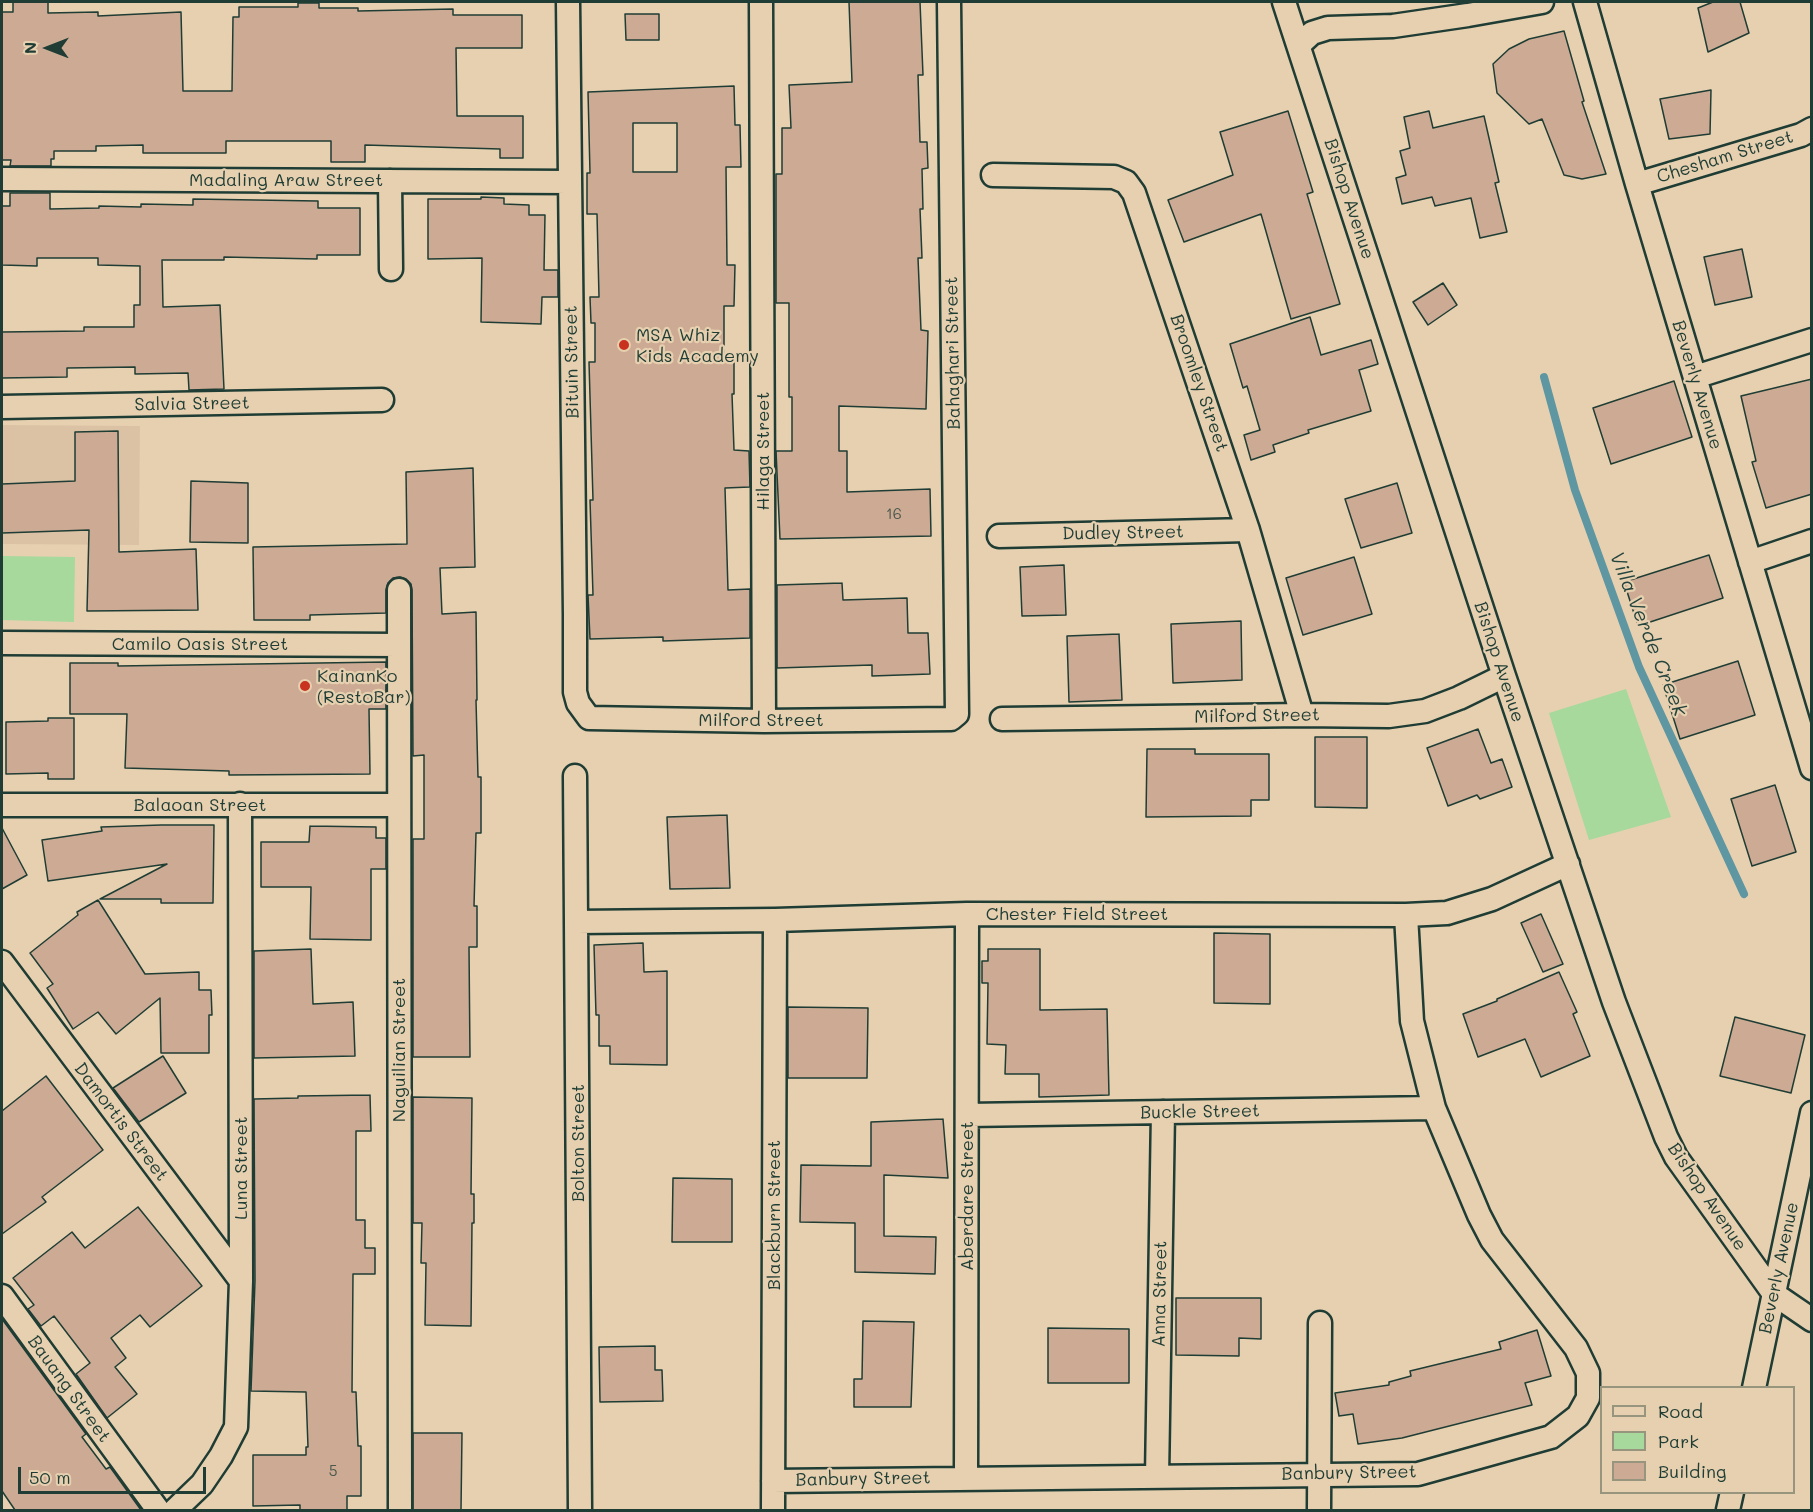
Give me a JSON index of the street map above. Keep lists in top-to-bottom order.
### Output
{
  "streets": {
    "street": [
      "Chesham Street",
      "Madaling Araw Street",
      "Bishop Avenue",
      "Bahaghari Street",
      "Bituin Street",
      "Broomley Street",
      "Beverly Avenue",
      "Salvia Street",
      "Hilaga Street",
      "Dudley Street",
      "Camilo Oasis Street",
      "Milford Street",
      "Balaoan Street",
      "Chester Field Street",
      "Naguilian Street",
      "Buckle Street",
      "Damortis Street",
      "Bolton Street",
      "Luna Street",
      "Aberdare Street",
      "Blackburn Street",
      "Anna Street",
      "Bauang Street",
      "Banbury Street"
    ]
  },
  "crossings": [
    ["Chesham Street", "Beverly Avenue"],
    ["Madaling Araw Street", "Bituin Street"],
    ["Bishop Avenue", "Beverly Avenue"],
    ["Bishop Avenue", "Milford Street"],
    ["Bishop Avenue", "Chester Field Street"],
    ["Bahaghari Street", "Milford Street"],
    ["Bituin Street", "Milford Street"],
    ["Broomley Street", "Dudley Street"],
    ["Broomley Street", "Milford Street"],
    ["Hilaga Street", "Milford Street"],
    ["Camilo Oasis Street", "Naguilian Street"],
    ["Balaoan Street", "Naguilian Street"],
    ["Balaoan Street", "Luna Street"],
    ["Chester Field Street", "Bolton Street"],
    ["Chester Field Street", "Aberdare Street"],
    ["Chester Field Street", "Blackburn Street"],
    ["Chester Field Street", "Banbury Street"],
    ["Buckle Street", "Aberdare Street"],
    ["Buckle Street", "Anna Street"],
    ["Buckle Street", "Banbury Street"],
    ["Damortis Street", "Luna Street"],
    ["Aberdare Street", "Banbury Street"],
    ["Blackburn Street", "Banbury Street"],
    ["Anna Street", "Banbury Street"]
  ],
  "water": ["Villa Verde Creek"],
  "places": ["MSA Whiz Kids Academy", "KainanKo (RestoBar)"],
  "house_numbers": ["16", "5"],
  "legend": ["Road", "Park", "Building"],
  "scale_bar": "50 m",
  "north": "left"
}
